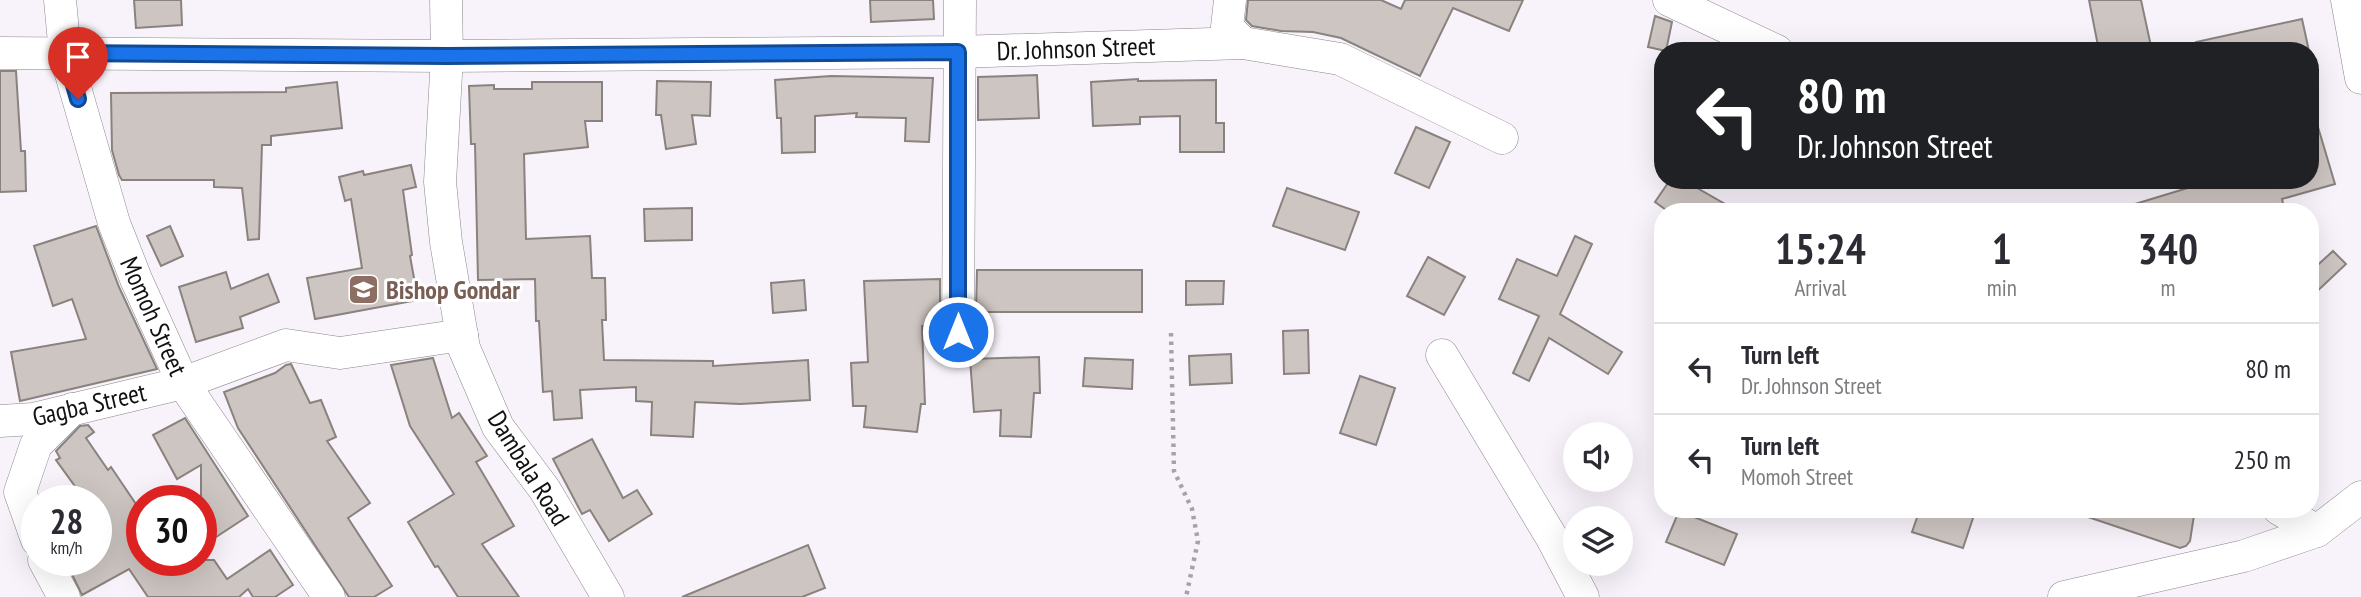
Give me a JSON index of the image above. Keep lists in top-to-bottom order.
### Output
{
  "streets": {
    "street": [
      "Dr. Johnson Street",
      "Momoh Street",
      "Gagba Street",
      "Dambala Road"
    ]
  },
  "crossings": [
    ["Dr. Johnson Street", "Momoh Street"],
    ["Dr. Johnson Street", "Dambala Road"],
    ["Momoh Street", "Gagba Street"],
    ["Gagba Street", "Dambala Road"]
  ],
  "places": {
    "school or university": ["Bishop Gondar"]
  },
  "page": {
    "turn": ["80 m", "Dr. Johnson Street"],
    "eta": [
      "15:24",
      "Arrival",
      "1",
      "min",
      "340",
      "m"
    ],
    "list": [
      {
        "name": "Turn left",
        "note": "Dr. Johnson Street",
        "value": "80 m"
      },
      {
        "name": "Turn left",
        "note": "Momoh Street",
        "value": "250 m"
      }
    ],
    "speed": "28 km/h",
    "limit": "30"
  }
}
